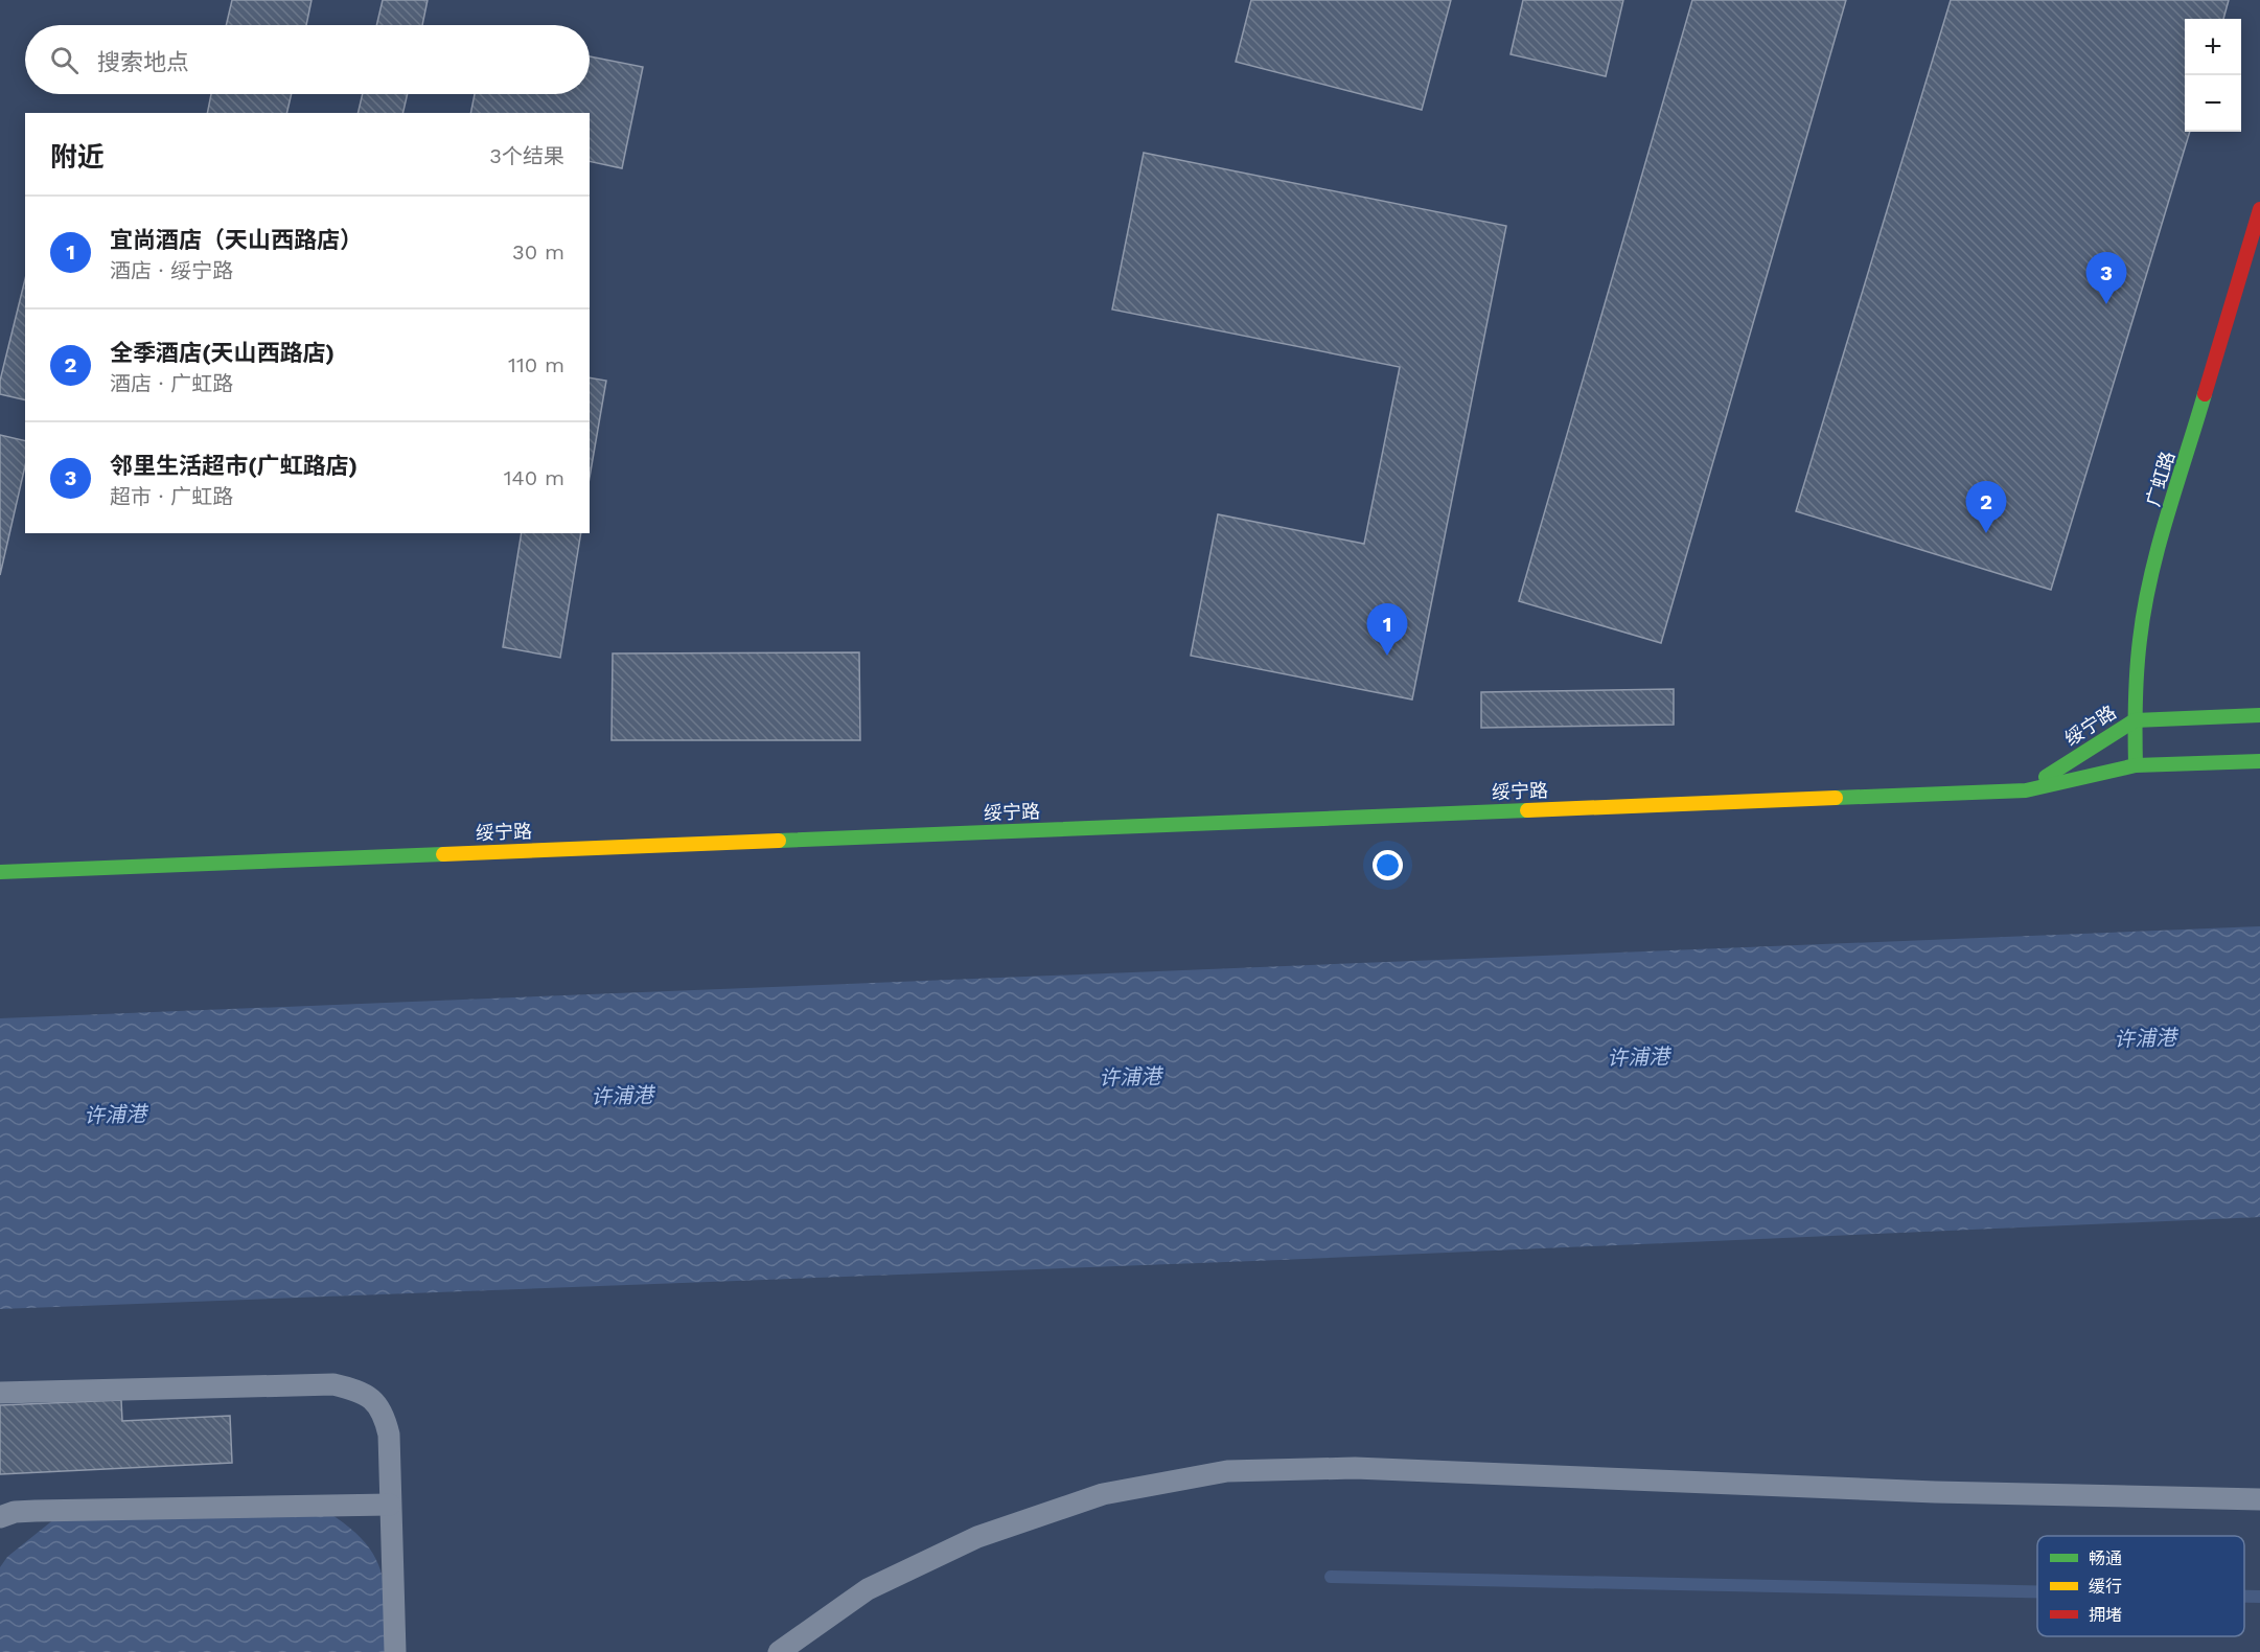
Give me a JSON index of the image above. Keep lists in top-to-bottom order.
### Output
{
  "streets": {
    "main road": ["广虹路", "绥宁路"]
  },
  "crossings": [
    ["广虹路", "绥宁路"]
  ],
  "water": ["许浦港"],
  "legend": ["畅通", "缓行", "拥堵"],
  "page": {
    "map_buttons": ["+", "−"],
    "search": "搜索地点",
    "heading": ["附近", "3个结果"],
    "list": [
      {
        "mark": "1",
        "name": "宜尚酒店（天山西路店）",
        "note": "酒店 · 绥宁路",
        "value": "30 m"
      },
      {
        "mark": "2",
        "name": "全季酒店(天山西路店)",
        "note": "酒店 · 广虹路",
        "value": "110 m"
      },
      {
        "mark": "3",
        "name": "邻里生活超市(广虹路店)",
        "note": "超市 · 广虹路",
        "value": "140 m"
      }
    ],
    "pins": ["3", "2", "1"]
  }
}
